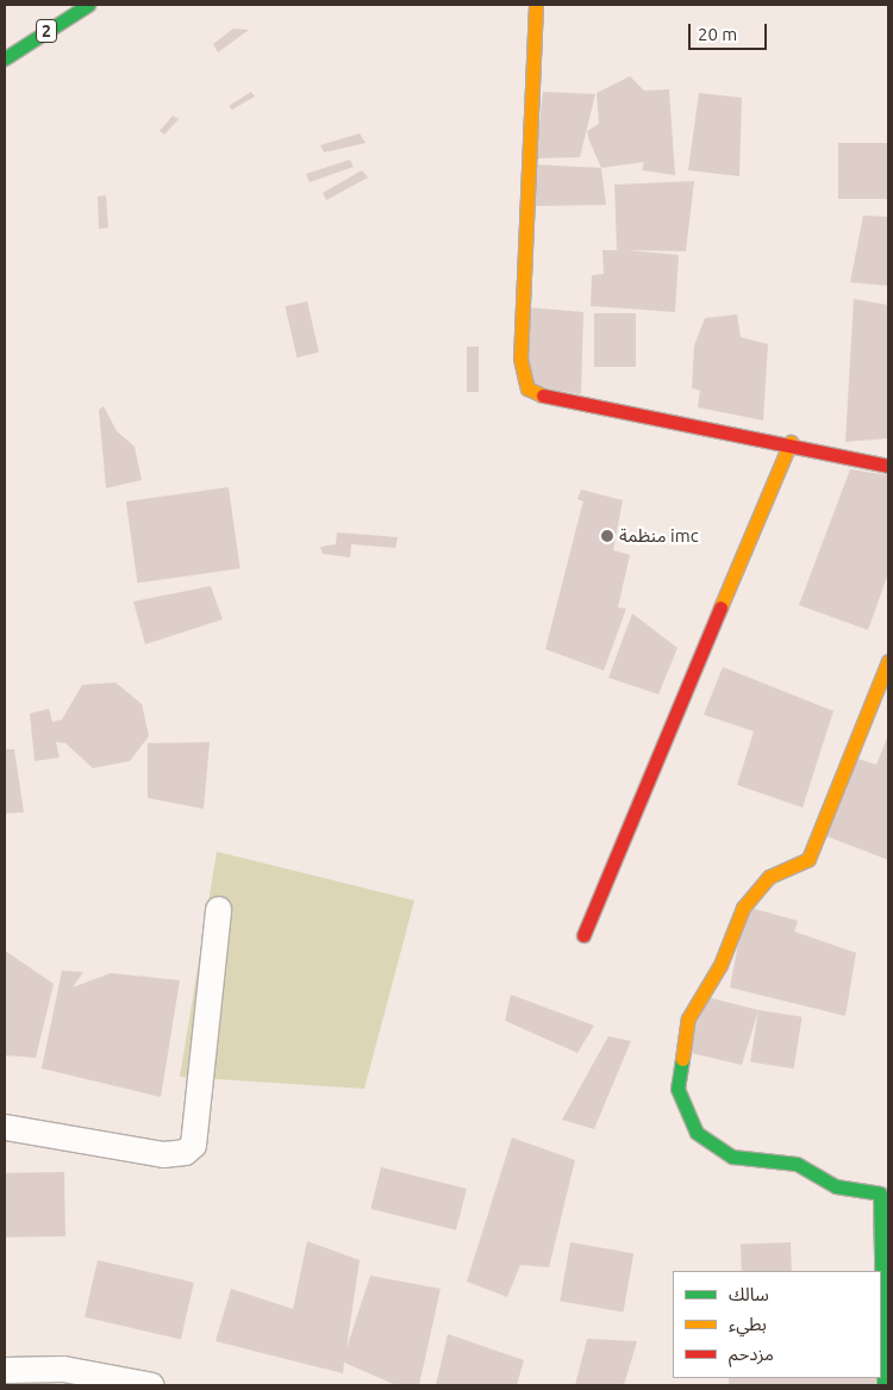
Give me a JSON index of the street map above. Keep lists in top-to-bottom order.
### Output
{
  "streets": {
    "main road": ["2"]
  },
  "places": ["منظمة imc"],
  "legend": ["سالك", "بطيء", "مزدحم"],
  "scale_bar": "20 m"
}
